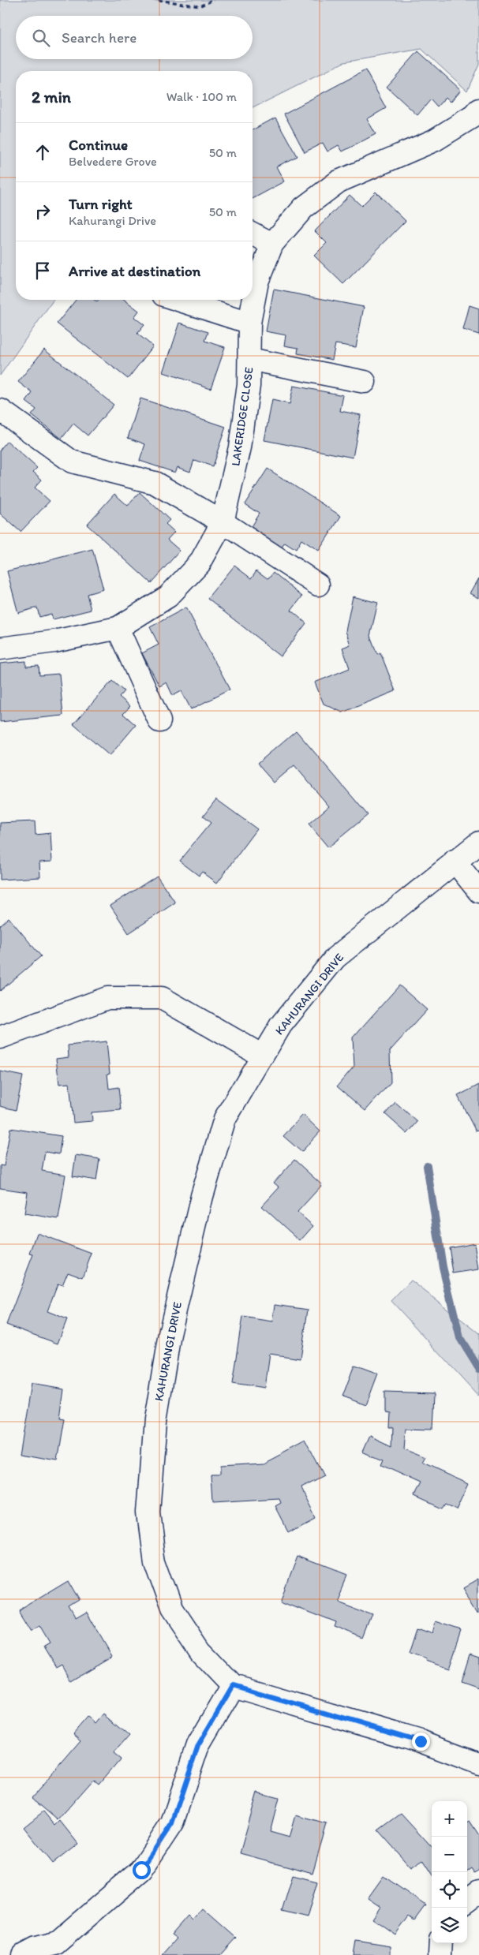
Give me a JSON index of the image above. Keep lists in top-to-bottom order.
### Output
{
  "streets": {
    "street": ["LAKERIDGE CLOSE", "KAHURANGI DRIVE"]
  },
  "page": {
    "search": "Search here",
    "heading": ["2 min", "Walk · 100 m"],
    "list": [
      ["Continue", "Belvedere Grove", "50 m"],
      ["Turn right", "Kahurangi Drive", "50 m"],
      "Arrive at destination"
    ],
    "map_buttons": ["+", "−"]
  }
}
